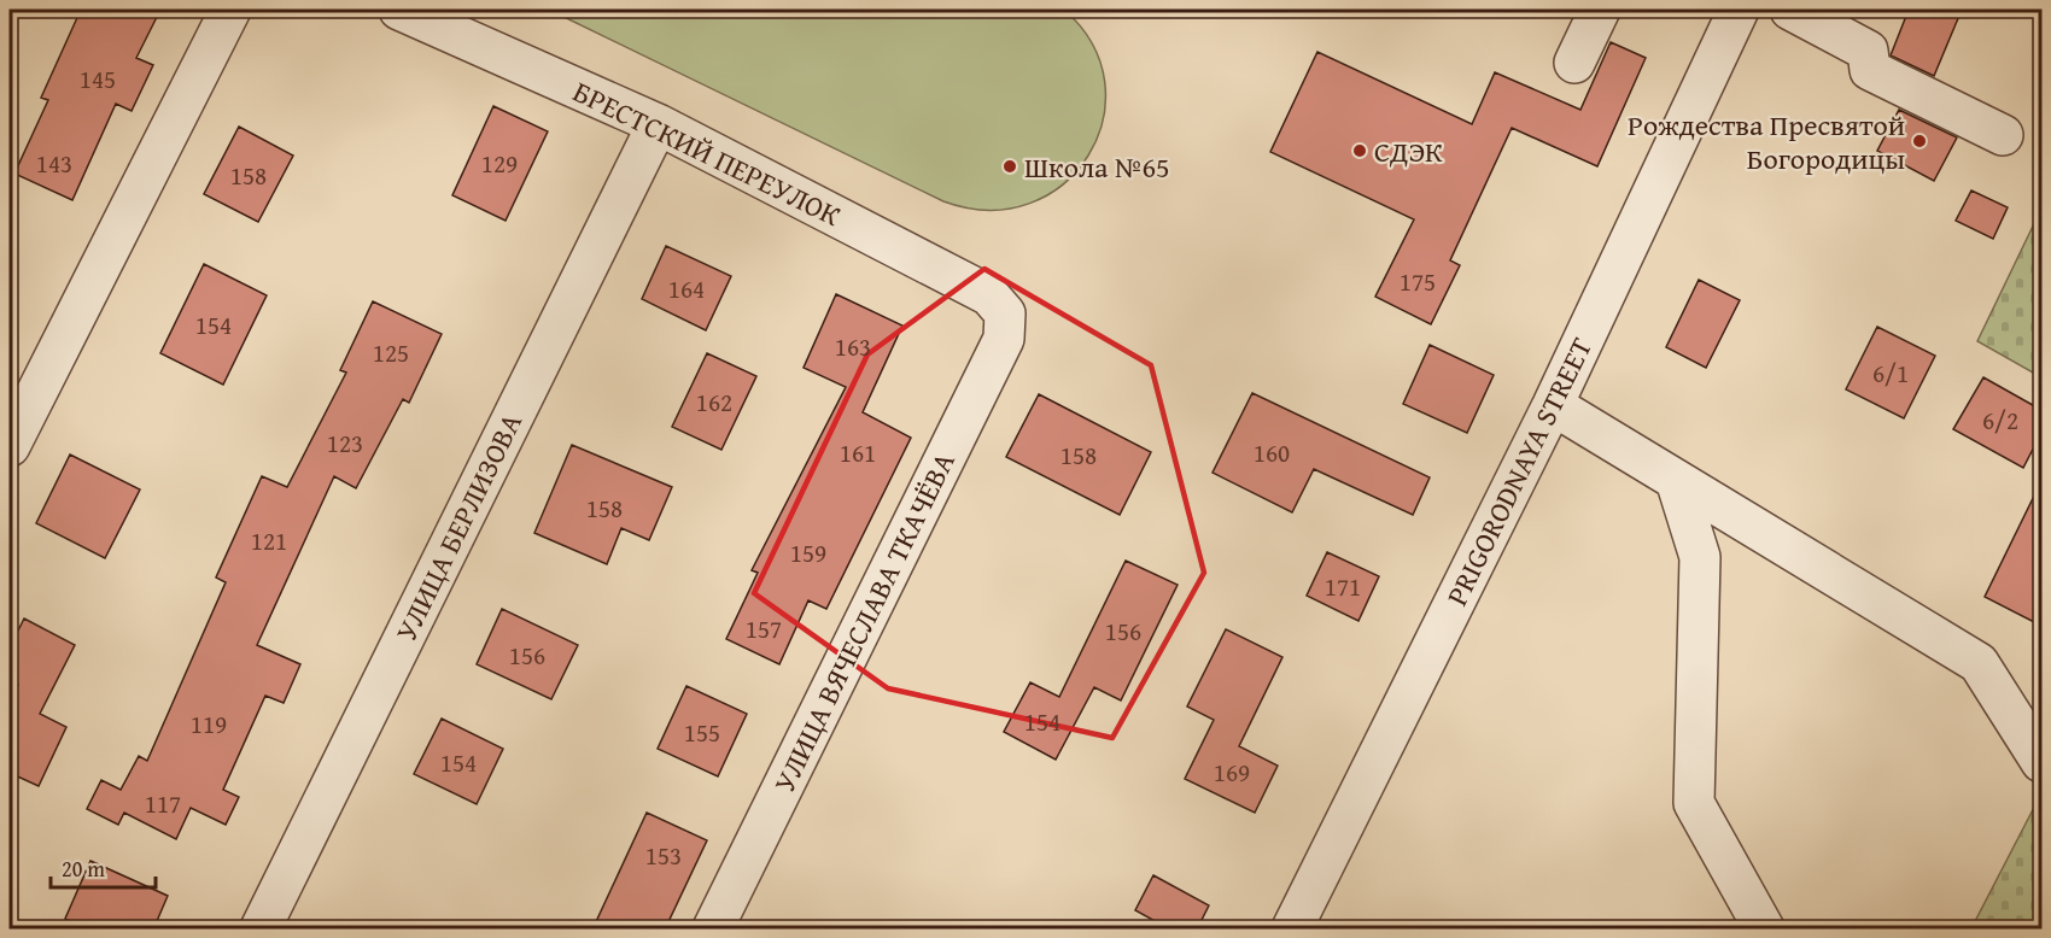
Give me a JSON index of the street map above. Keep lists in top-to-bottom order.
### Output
{
  "streets": {
    "street": [
      "БРЕСТСКИЙ ПЕРЕУЛОК",
      "PRIGORODNAYA STREET",
      "УЛИЦА БЕРЛИЗОВА",
      "УЛИЦА ВЯЧЕСЛАВА ТКАЧЁВА"
    ]
  },
  "crossings": [
    ["БРЕСТСКИЙ ПЕРЕУЛОК", "УЛИЦА БЕРЛИЗОВА"],
    ["БРЕСТСКИЙ ПЕРЕУЛОК", "УЛИЦА ВЯЧЕСЛАВА ТКАЧЁВА"]
  ],
  "places": ["Рождества Пресвятой Богородицы", "СДЭК", "Школа №65"],
  "house_numbers": [
    "145",
    "143",
    "129",
    "158",
    "175",
    "164",
    "154",
    "163",
    "125",
    "6/1",
    "162",
    "6/2",
    "123",
    "161",
    "160",
    "158",
    "158",
    "121",
    "159",
    "171",
    "157",
    "156",
    "156",
    "154",
    "119",
    "155",
    "154",
    "169",
    "117",
    "153"
  ],
  "scale_bar": "20 m"
}
